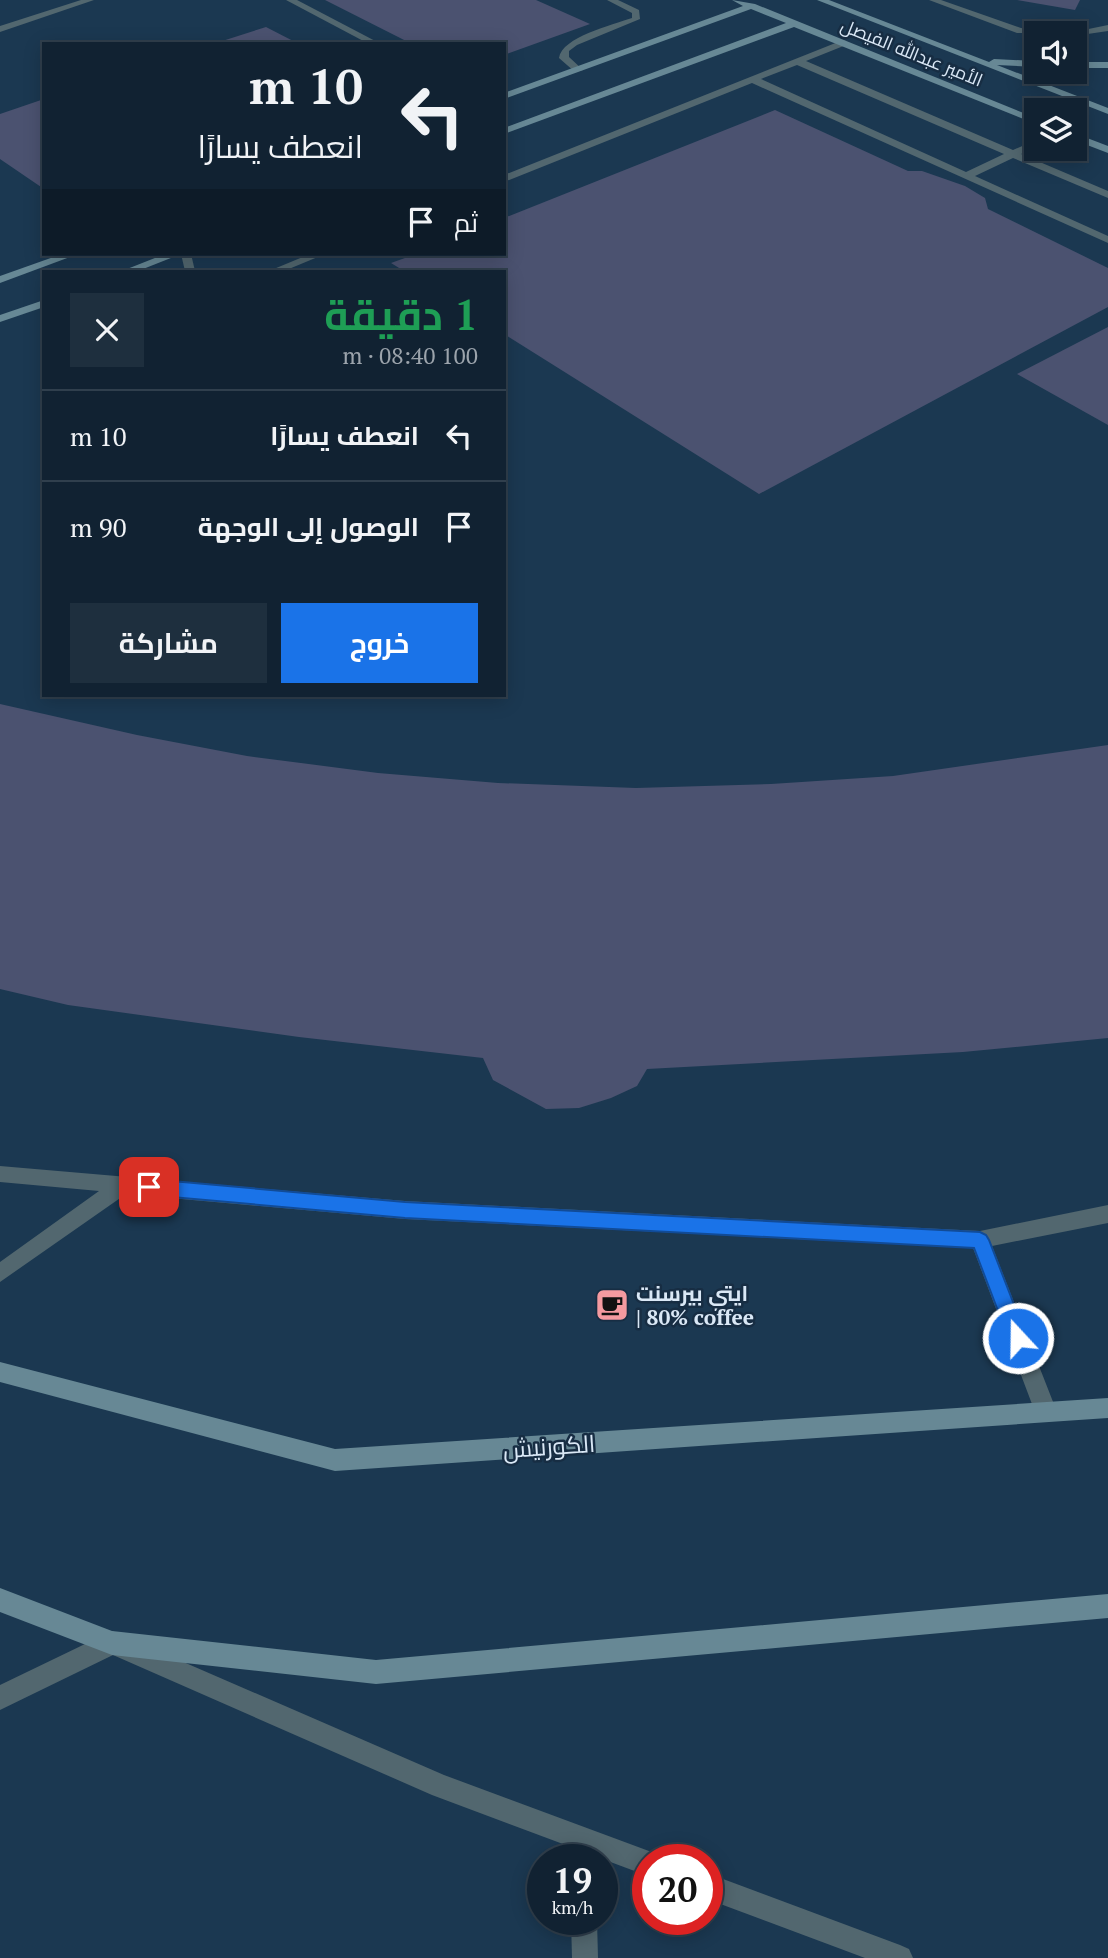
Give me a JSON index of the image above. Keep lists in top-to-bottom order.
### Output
{
  "streets": {
    "street": ["الأمير عبدالله الفيصل", "الكورنيش"]
  },
  "places": {
    "cafe": ["ايتي بيرسنت | 80% coffee"]
  },
  "page": {
    "turn": ["10 m", "انعطف يسارًا"],
    "then": "ثم",
    "heading": ["1 دقيقة", "100 m · 08:40"],
    "list": [
      {
        "name": "انعطف يسارًا",
        "value": "10 m"
      },
      {
        "name": "الوصول إلى الوجهة",
        "value": "90 m"
      }
    ],
    "buttons": ["خروج", "مشاركة"],
    "speed": "19 km/h",
    "limit": "20"
  }
}
